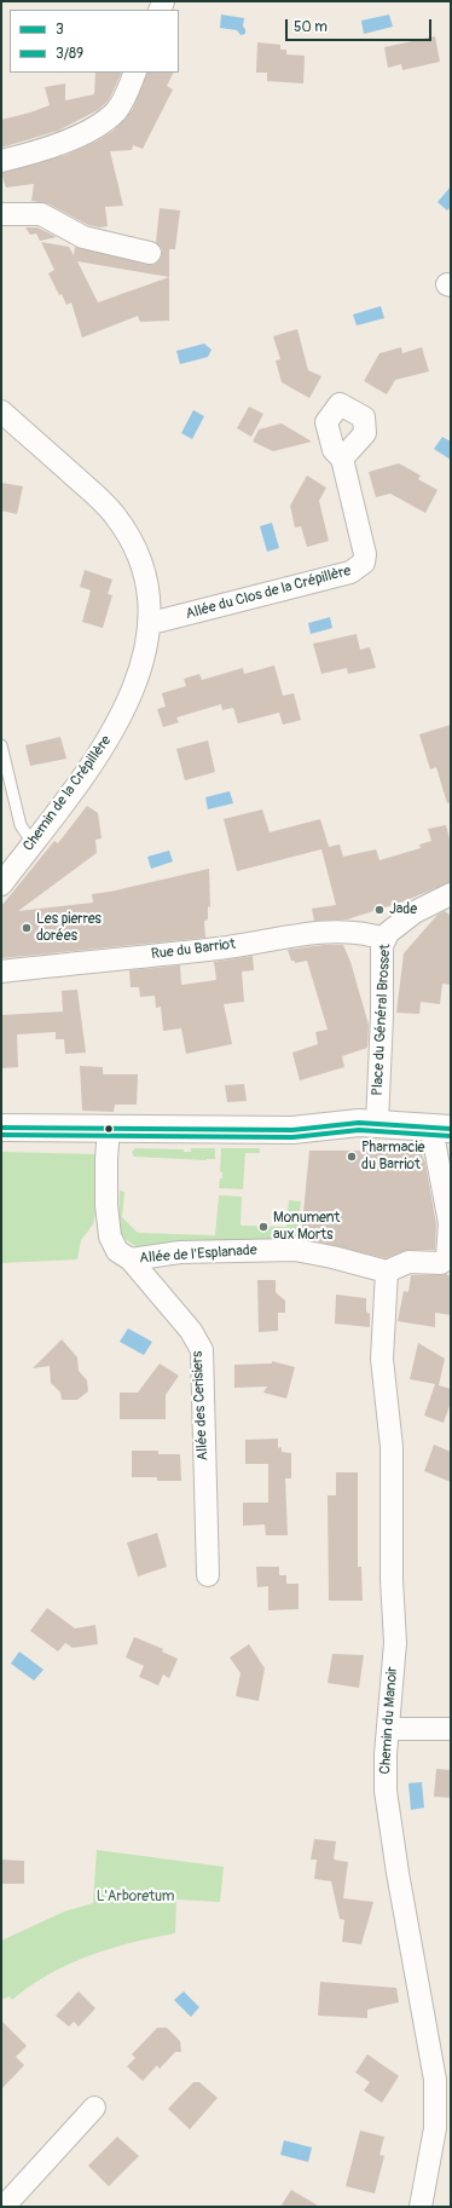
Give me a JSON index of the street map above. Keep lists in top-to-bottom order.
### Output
{
  "streets": {
    "street": [
      "Allée du Clos de la Crépillère",
      "Chemin de la Crépillère",
      "Rue du Barriot",
      "Place du Général Brosset",
      "Allée de l'Esplanade",
      "Allée des Cerisiers",
      "Chemin du Manoir"
    ]
  },
  "crossings": [
    ["Allée du Clos de la Crépillère", "Chemin de la Crépillère"],
    ["Rue du Barriot", "Place du Général Brosset"],
    ["Allée de l'Esplanade", "Allée des Cerisiers"],
    ["Allée de l'Esplanade", "Chemin du Manoir"]
  ],
  "parks": ["L'Arboretum"],
  "places": [
    "Jade",
    "Les pierres dorées",
    "Pharmacie du Barriot",
    "Monument aux Morts"
  ],
  "lines": ["transit line 3", "transit line 3/89"],
  "legend": ["3", "3/89"],
  "scale_bar": "50 m"
}
